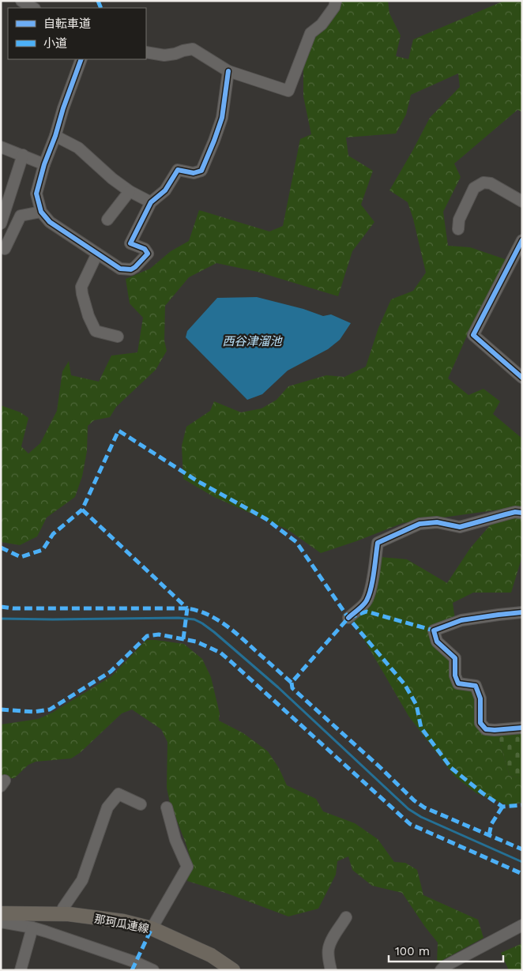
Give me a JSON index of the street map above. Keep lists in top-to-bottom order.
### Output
{
  "streets": {
    "main road": ["那珂瓜連線"]
  },
  "water": ["西谷津溜池"],
  "legend": ["自転車道", "小道"],
  "scale_bar": "100 m"
}
